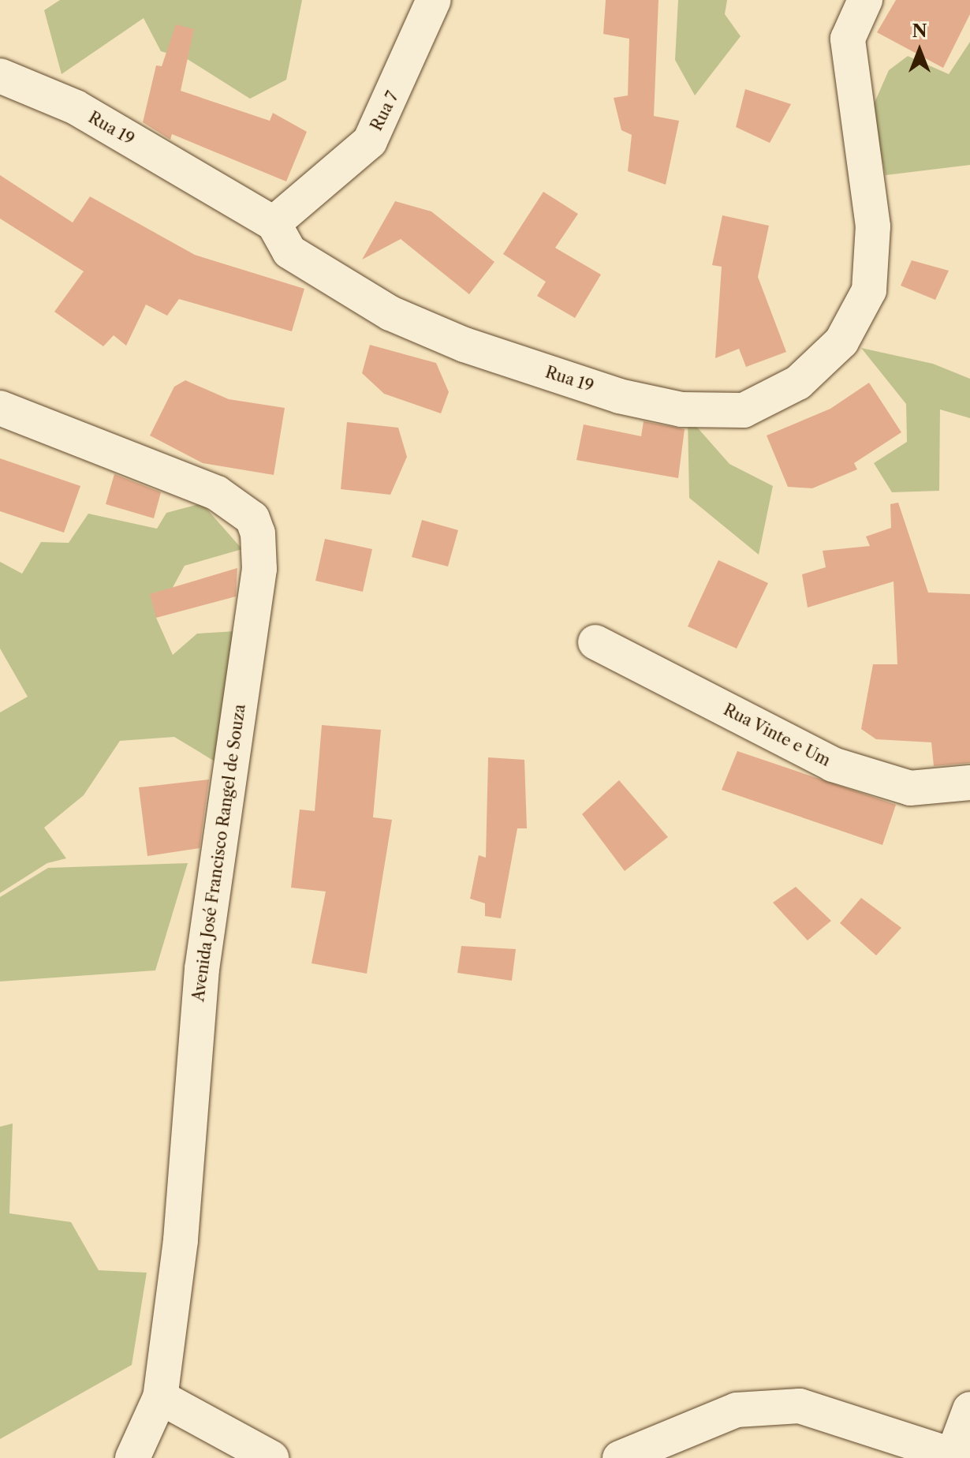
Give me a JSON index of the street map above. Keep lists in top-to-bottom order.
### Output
{
  "streets": {
    "street": [
      "Rua 7",
      "Rua 19",
      "Rua Vinte e Um",
      "Avenida José Francisco Rangel de Souza"
    ]
  },
  "crossings": [
    ["Rua 7", "Rua 19"]
  ],
  "north": "top"
}
